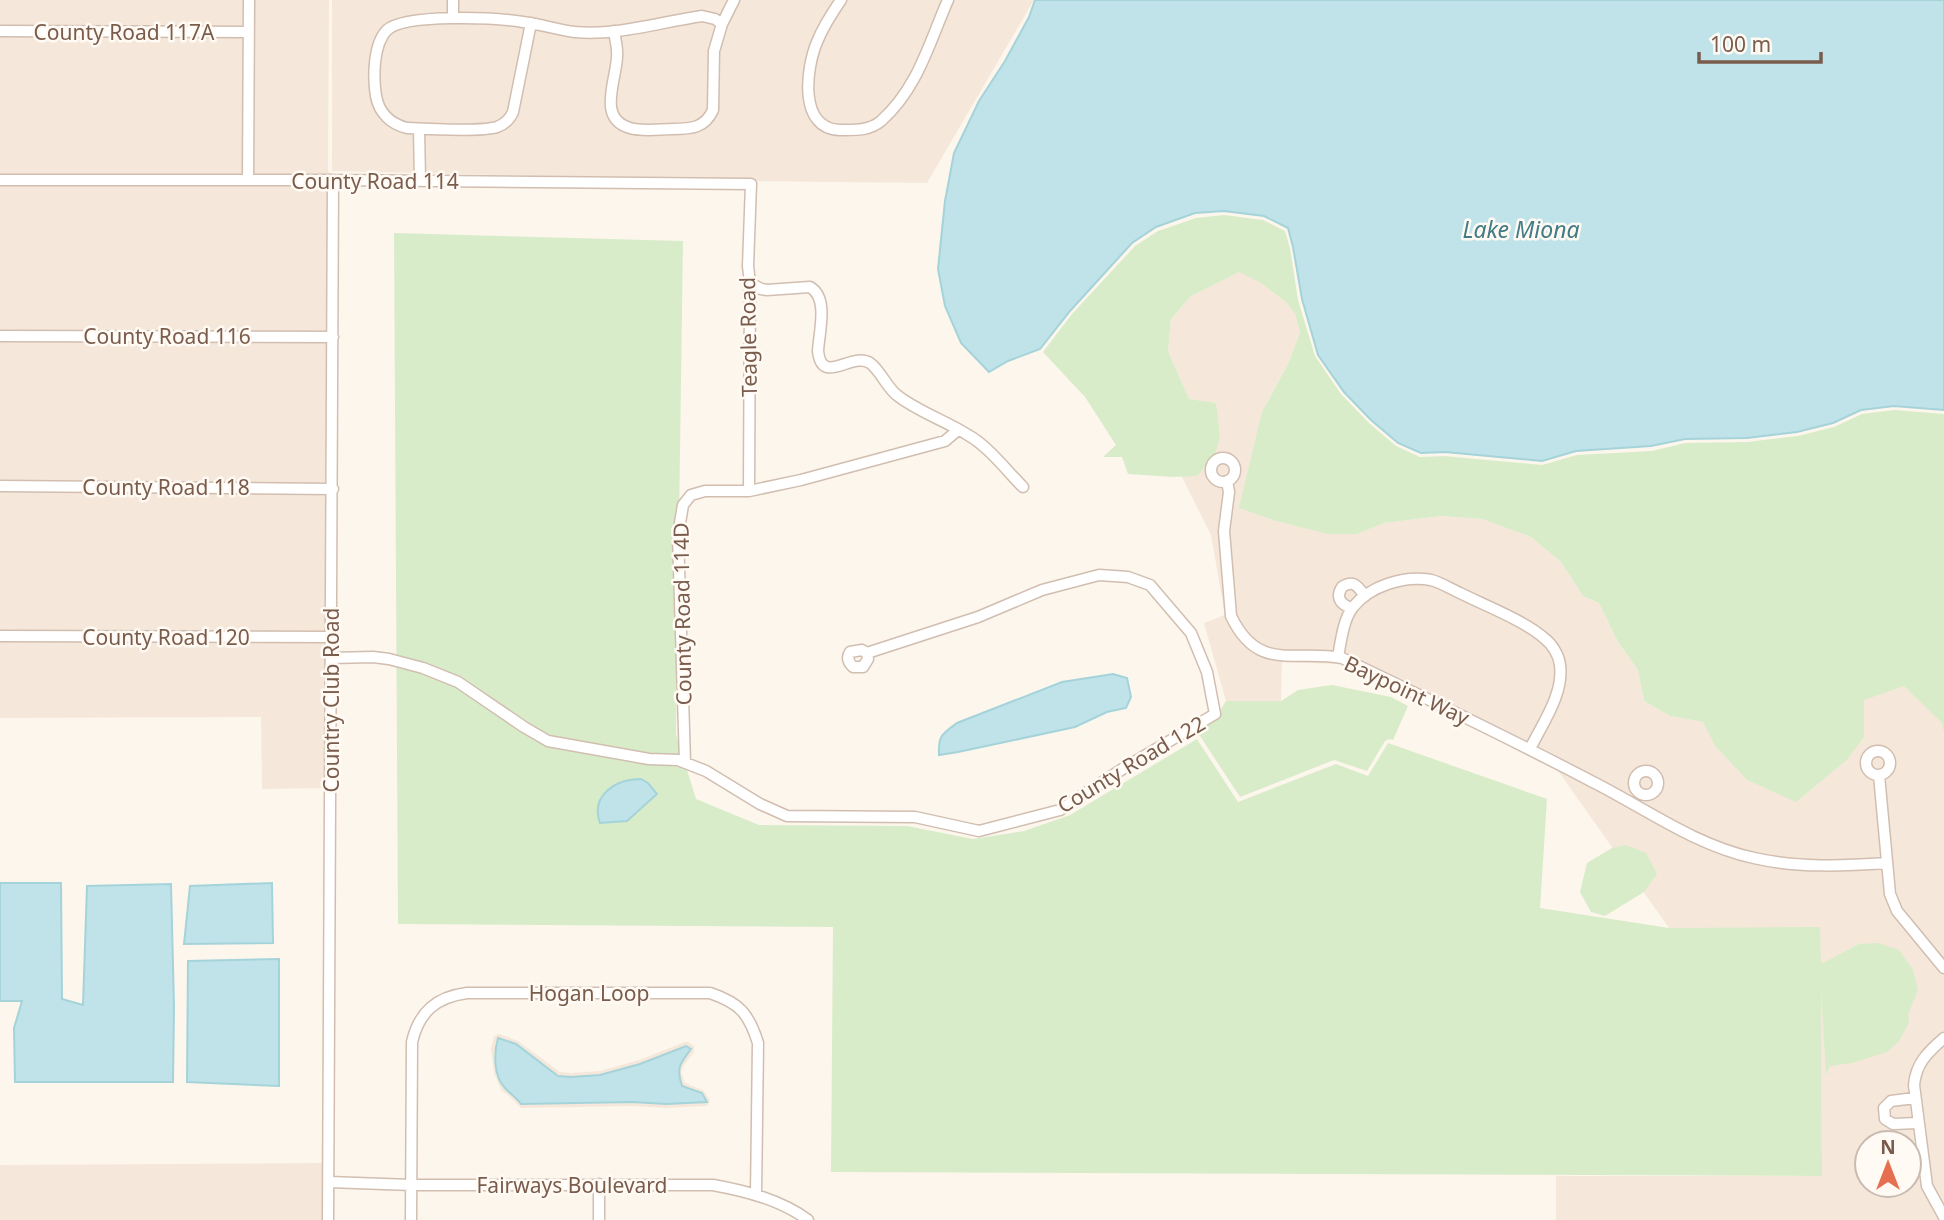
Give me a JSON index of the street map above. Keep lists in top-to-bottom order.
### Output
{
  "streets": {
    "street": [
      "County Road 117A",
      "County Road 114",
      "County Road 116",
      "Teagle Road",
      "County Road 118",
      "County Road 114D",
      "County Road 120",
      "Baypoint Way",
      "Country Club Road",
      "County Road 122",
      "Hogan Loop",
      "Fairways Boulevard"
    ]
  },
  "crossings": [
    ["County Road 114", "Teagle Road"],
    ["County Road 114", "Country Club Road"],
    ["County Road 116", "Country Club Road"],
    ["Teagle Road", "County Road 114D"],
    ["County Road 118", "Country Club Road"],
    ["County Road 114D", "County Road 122"],
    ["County Road 120", "Country Club Road"],
    ["Country Club Road", "County Road 122"],
    ["Country Club Road", "Fairways Boulevard"],
    ["Hogan Loop", "Fairways Boulevard"]
  ],
  "water": ["Lake Miona"],
  "scale_bar": "100 m",
  "north": "top"
}
